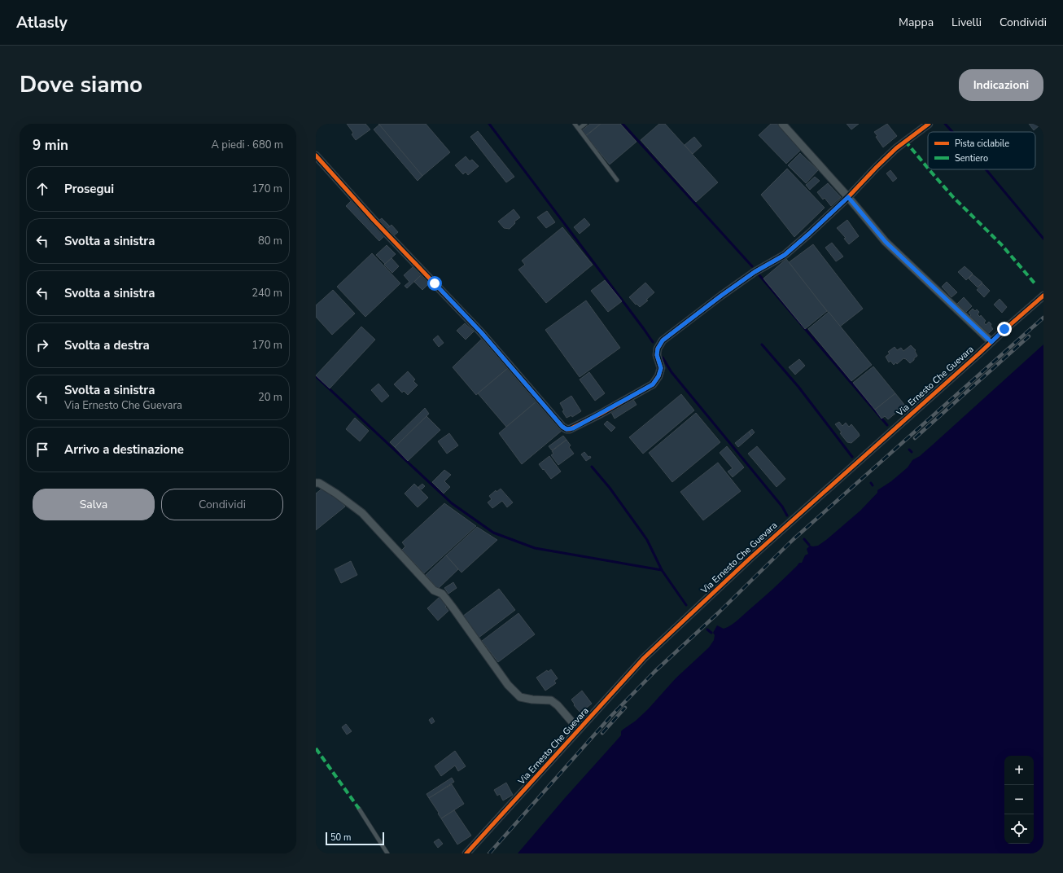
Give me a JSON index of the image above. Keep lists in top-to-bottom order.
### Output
{
  "streets": {
    "street": ["Via Ernesto Che Guevara"]
  },
  "legend": ["Pista ciclabile", "Sentiero"],
  "scale_bar": "50 m",
  "page": {
    "header": "Atlasly",
    "nav": ["Mappa", "Livelli", "Condividi"],
    "title": "Dove siamo",
    "buttons": [
      "Indicazioni",
      ["Salva", "Condividi"]
    ],
    "heading": ["9 min", "A piedi · 680 m"],
    "list": [
      ["Prosegui", "170 m"],
      ["Svolta a sinistra", "80 m"],
      ["Svolta a sinistra", "240 m"],
      ["Svolta a destra", "170 m"],
      ["Svolta a sinistra", "Via Ernesto Che Guevara", "20 m"],
      "Arrivo a destinazione"
    ],
    "map_buttons": ["+", "−"],
    "scale": "50 m"
  }
}
